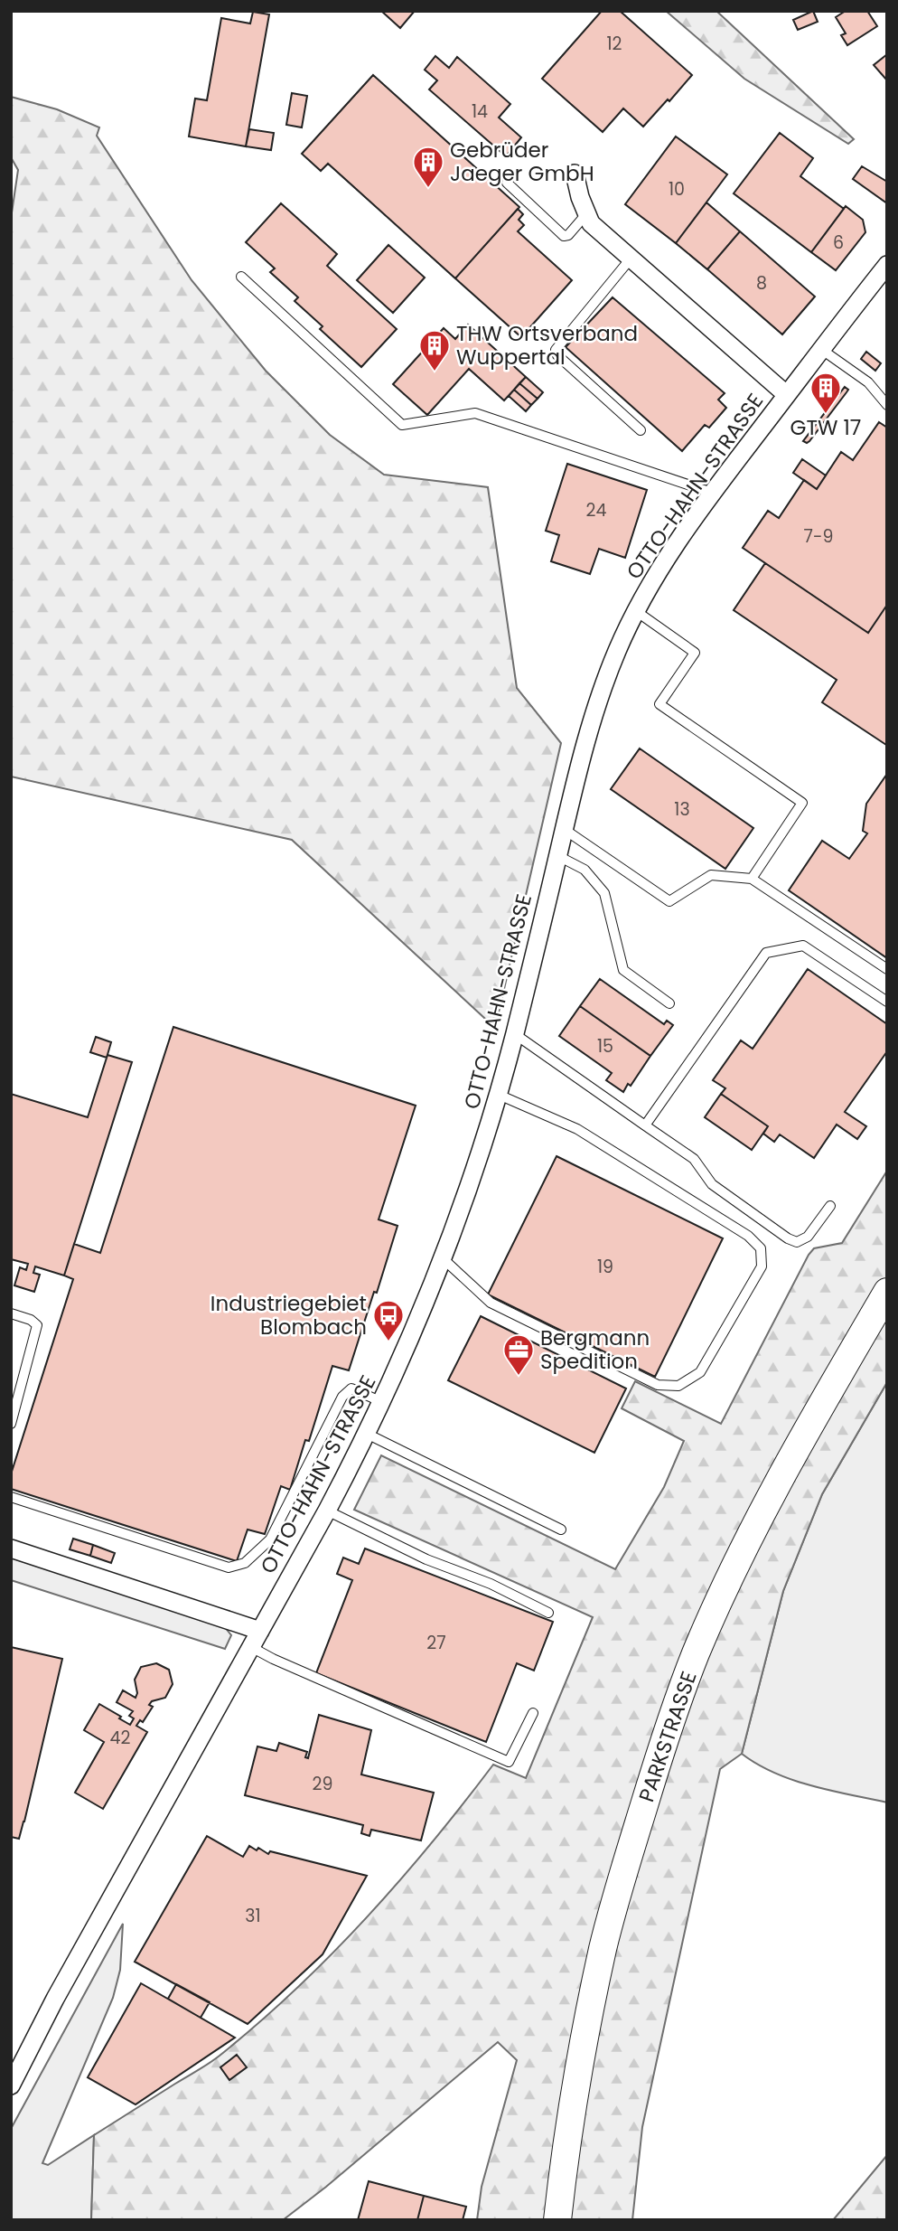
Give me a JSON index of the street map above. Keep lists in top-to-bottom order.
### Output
{
  "streets": {
    "main road": ["PARKSTRASSE"],
    "street": ["OTTO-HAHN-STRASSE"]
  },
  "places": {
    "building": ["Gebrüder Jaeger GmbH", "THW Ortsverband Wuppertal", "GTW 17"],
    "bus stop": ["Industriegebiet Blombach"],
    "office": ["Bergmann Spedition"]
  },
  "house_numbers": [
    "12",
    "14",
    "10",
    "6",
    "8",
    "24",
    "7-9",
    "13",
    "15",
    "19",
    "27",
    "42",
    "29",
    "31"
  ]
}
